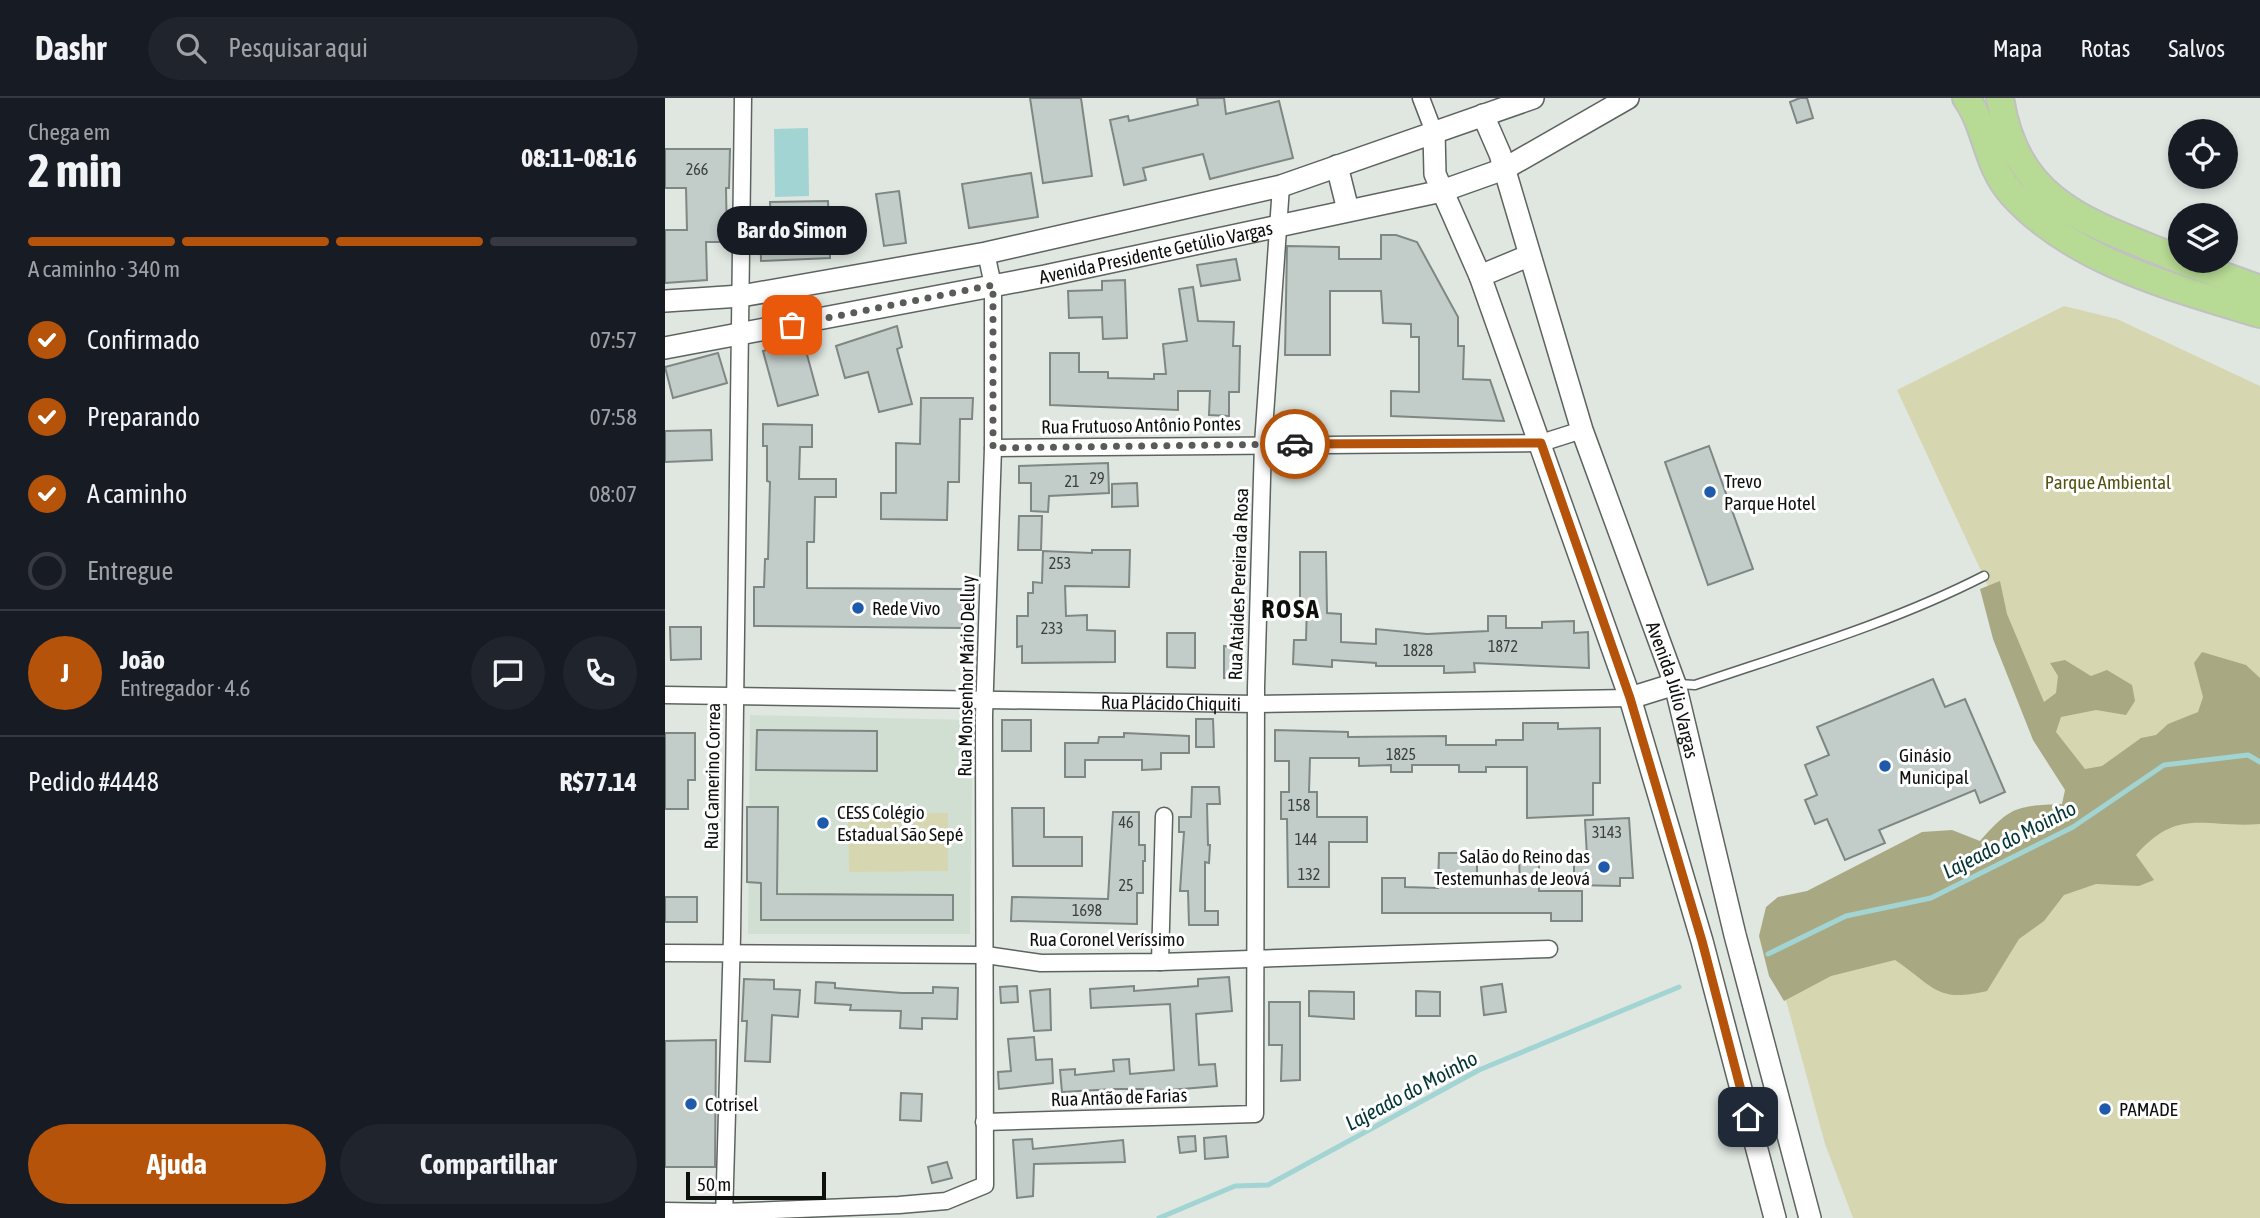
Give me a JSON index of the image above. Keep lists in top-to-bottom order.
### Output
{
  "streets": {
    "main road": ["Avenida Presidente Getúlio Vargas", "Avenida Júlio Vargas", "Rua Plácido Chiquiti"],
    "street": [
      "Rua Frutuoso Antônio Pontes",
      "Rua Ataides Pereira da Rosa",
      "Rua Monsenhor Mário Delluy",
      "Rua Camerino Correa",
      "Rua Coronel Veríssimo",
      "Rua Antão de Farias"
    ]
  },
  "crossings": [
    ["Avenida Presidente Getúlio Vargas", "Rua Ataides Pereira da Rosa"],
    ["Avenida Presidente Getúlio Vargas", "Rua Monsenhor Mário Delluy"],
    ["Avenida Presidente Getúlio Vargas", "Avenida Júlio Vargas"],
    ["Avenida Presidente Getúlio Vargas", "Rua Camerino Correa"],
    ["Rua Frutuoso Antônio Pontes", "Rua Ataides Pereira da Rosa"],
    ["Rua Frutuoso Antônio Pontes", "Rua Monsenhor Mário Delluy"],
    ["Rua Frutuoso Antônio Pontes", "Avenida Júlio Vargas"],
    ["Rua Ataides Pereira da Rosa", "Rua Plácido Chiquiti"],
    ["Rua Ataides Pereira da Rosa", "Rua Coronel Veríssimo"],
    ["Rua Ataides Pereira da Rosa", "Rua Antão de Farias"],
    ["Rua Monsenhor Mário Delluy", "Rua Plácido Chiquiti"],
    ["Rua Monsenhor Mário Delluy", "Rua Camerino Correa"],
    ["Rua Monsenhor Mário Delluy", "Rua Coronel Veríssimo"],
    ["Rua Monsenhor Mário Delluy", "Rua Antão de Farias"],
    ["Avenida Júlio Vargas", "Rua Plácido Chiquiti"],
    ["Rua Plácido Chiquiti", "Rua Camerino Correa"],
    ["Rua Camerino Correa", "Rua Coronel Veríssimo"]
  ],
  "districts": ["ROSA"],
  "water": ["Lajeado do Moinho"],
  "parks": ["Parque Ambiental"],
  "places": [
    "Bar do Simon",
    "Trevo Parque Hotel",
    "Rede Vivo",
    "Ginásio Municipal",
    "CESS Colégio Estadual São Sepé",
    "Salão do Reino das Testemunhas de Jeová",
    "Cotrisel",
    "PAMADE"
  ],
  "house_numbers": [
    "266",
    "29",
    "21",
    "253",
    "233",
    "1872",
    "1828",
    "1825",
    "158",
    "46",
    "3143",
    "144",
    "132",
    "25",
    "1698"
  ],
  "scale_bar": "50 m",
  "page": {
    "header": "Dashr",
    "search": "Pesquisar aqui",
    "nav": ["Mapa", "Rotas", "Salvos"],
    "heading": ["2 min", "Chega em", "08:11–08:16"],
    "panel": [
      "João",
      "Entregador · 4.6",
      "Pedido #4448",
      "R$77.14"
    ],
    "bubble": "Bar do Simon",
    "bar": "A caminho · 340 m",
    "list": [
      ["Confirmado", "07:57"],
      ["Preparando", "07:58"],
      ["A caminho", "08:07"],
      "Entregue"
    ],
    "round": "J",
    "buttons": ["Ajuda", "Compartilhar"],
    "scale": "50 m"
  }
}
